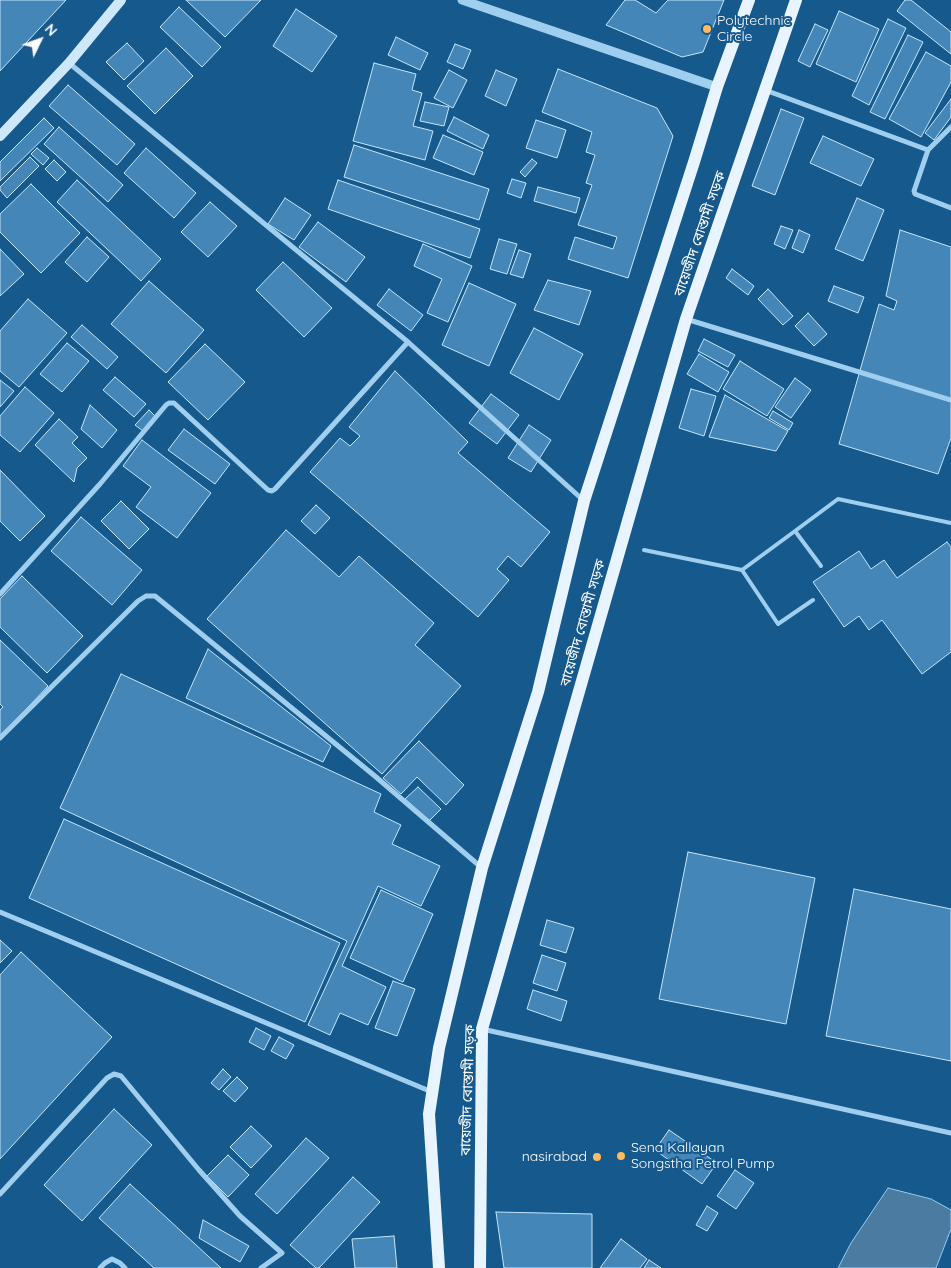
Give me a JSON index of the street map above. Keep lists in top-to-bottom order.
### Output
{
  "streets": {
    "main road": ["বায়েজীদ বোস্তামী সড়ক"]
  },
  "places": ["Polytechnic Circle", "Sena Kallayan Songstha Petrol Pump", "nasirabad"],
  "north": "top right"
}
